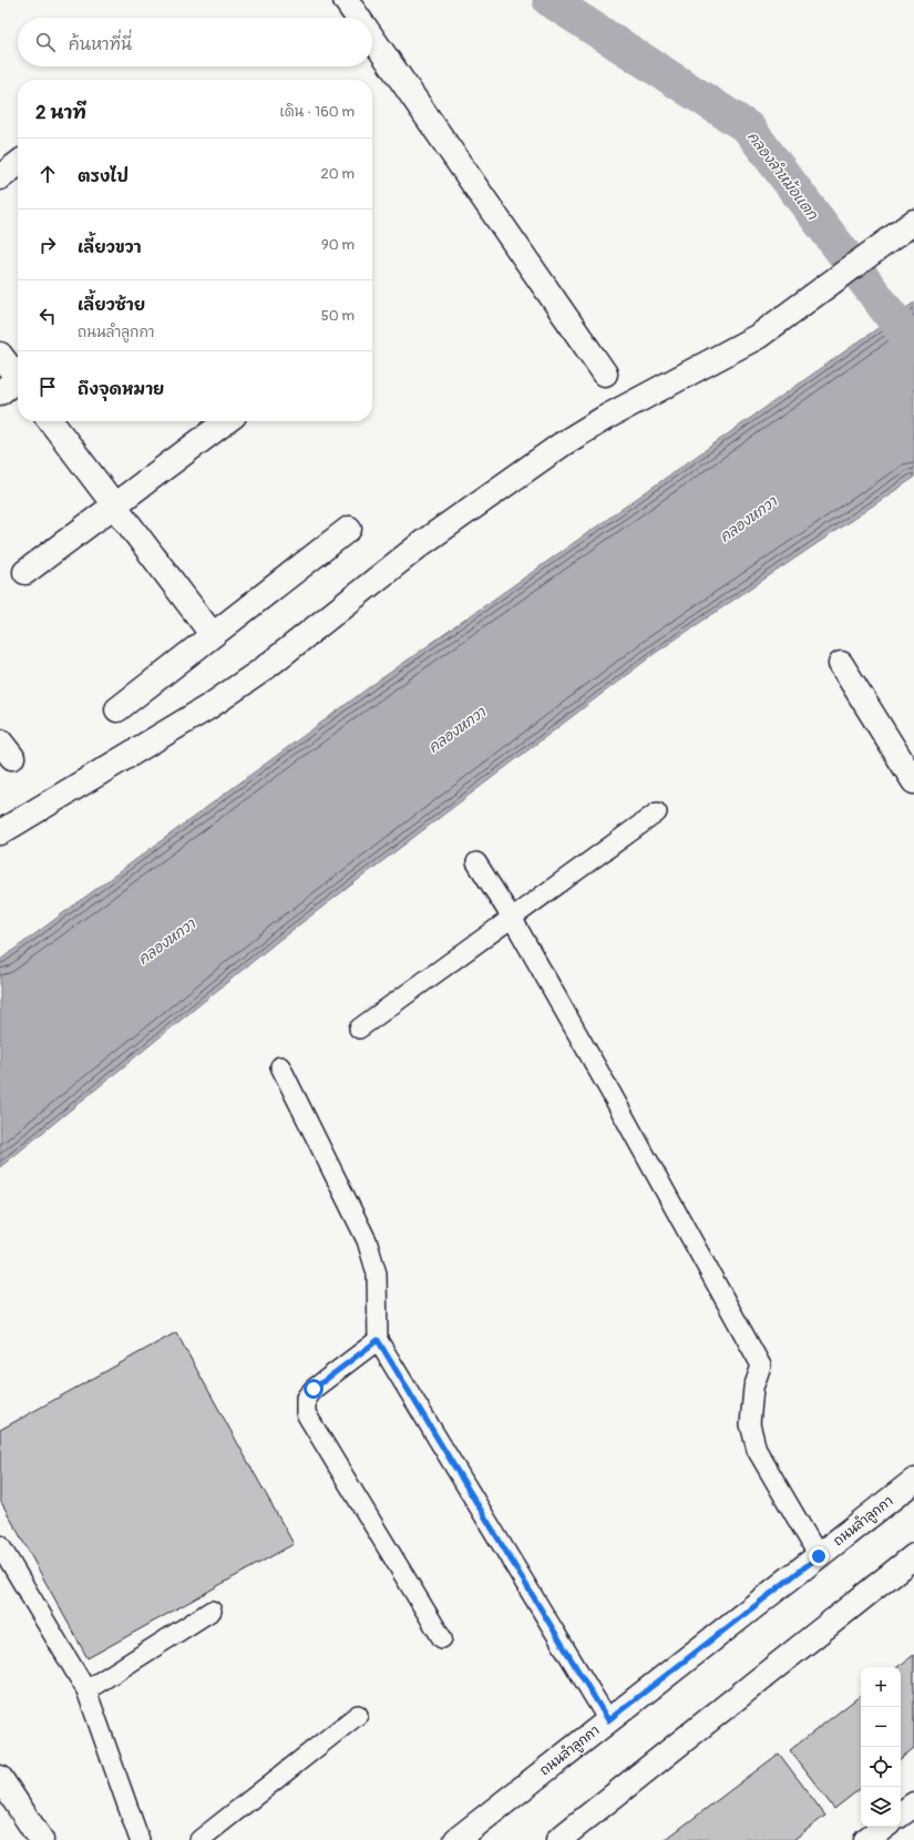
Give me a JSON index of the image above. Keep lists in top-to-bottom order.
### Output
{
  "streets": {
    "street": ["ถนนลำลูกกา"]
  },
  "water": ["คลองลำหม้อแตก", "คลองหกวา"],
  "page": {
    "search": "ค้นหาที่นี่",
    "heading": ["2 นาที", "เดิน · 160 m"],
    "list": [
      ["ตรงไป", "20 m"],
      ["เลี้ยวขวา", "90 m"],
      ["เลี้ยวซ้าย", "ถนนลำลูกกา", "50 m"],
      "ถึงจุดหมาย"
    ],
    "map_buttons": ["+", "−"]
  }
}
